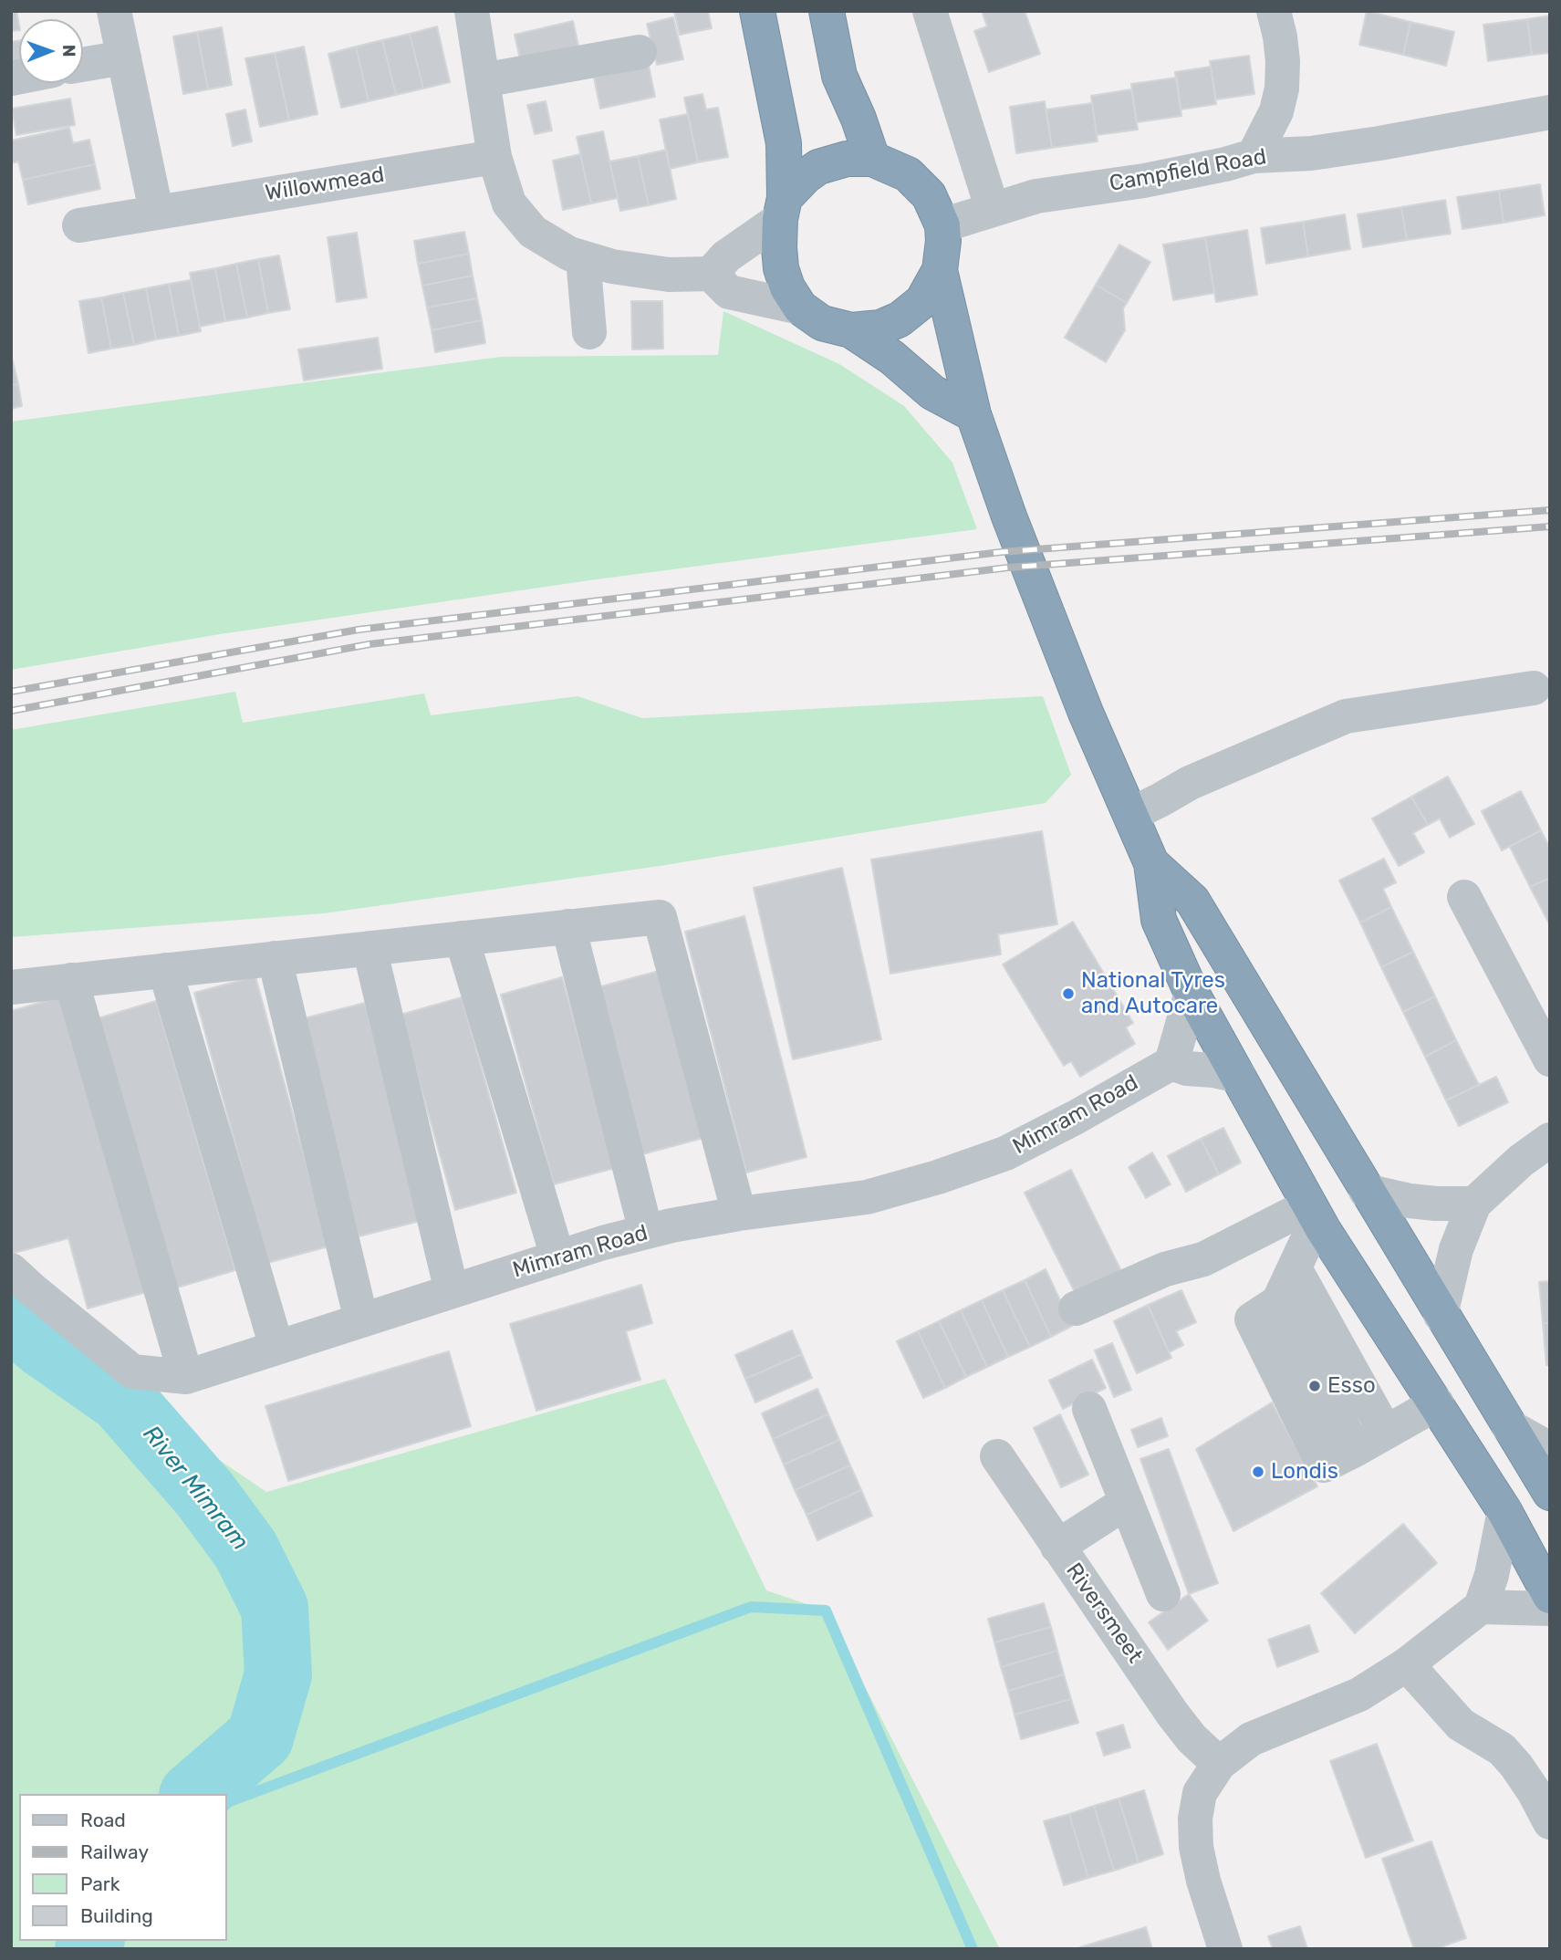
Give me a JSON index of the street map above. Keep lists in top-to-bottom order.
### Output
{
  "streets": {
    "street": [
      "Campfield Road",
      "Willowmead",
      "Mimram Road",
      "Riversmeet"
    ]
  },
  "water": ["River Mimram"],
  "places": ["National Tyres and Autocare", "Esso", "Londis"],
  "legend": [
    "Road",
    "Railway",
    "Park",
    "Building"
  ],
  "north": "right"
}
